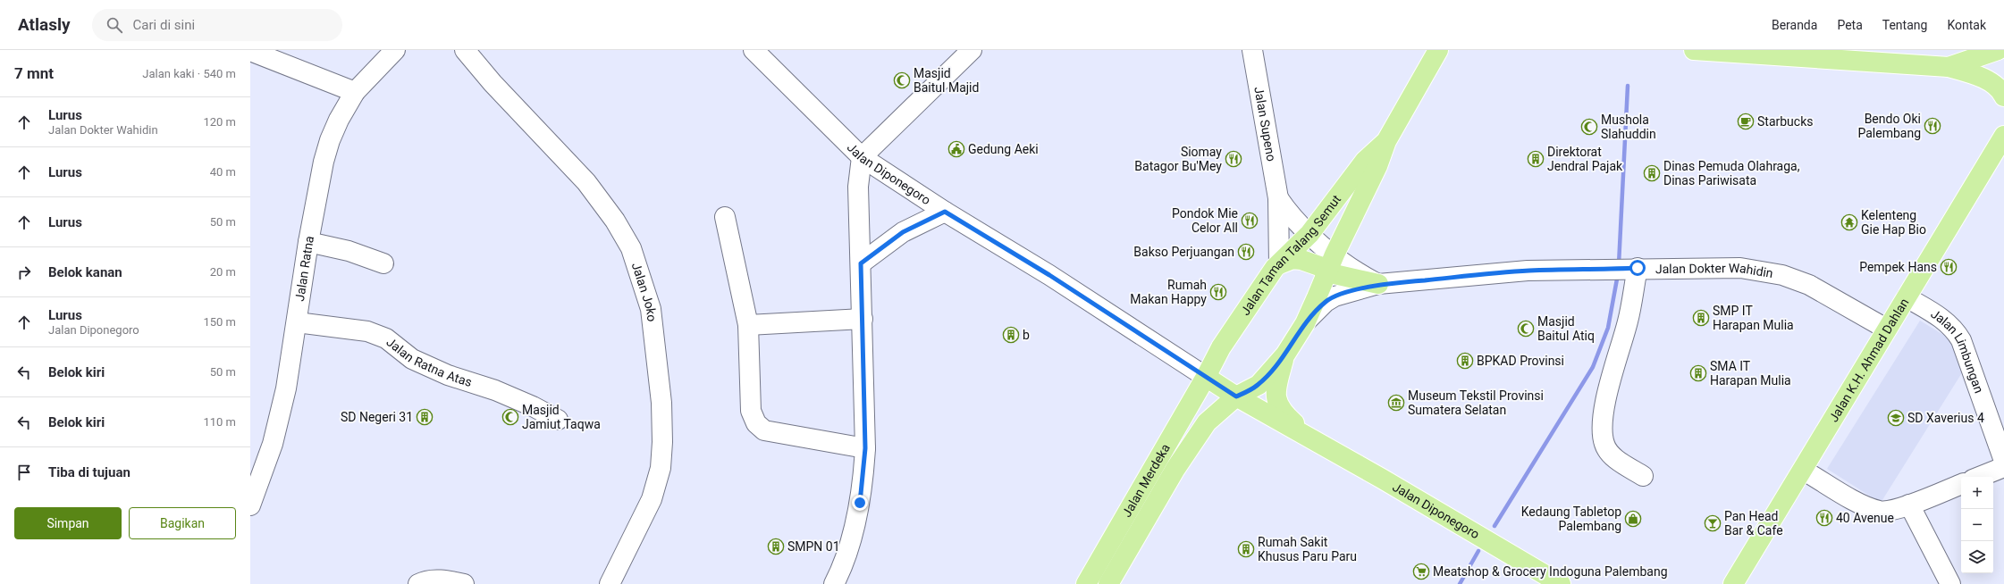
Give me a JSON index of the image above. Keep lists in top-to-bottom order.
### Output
{
  "streets": {
    "main road": [
      "Jalan Diponegoro",
      "Jalan Taman Talang Semut",
      "Jalan K.H. Ahmad Dahlan",
      "Jalan Merdeka"
    ],
    "street": [
      "Jalan Supeno",
      "Jalan Ratna",
      "Jalan Dokter Wahidin",
      "Jalan Joko",
      "Jalan Limbungan",
      "Jalan Ratna Atas"
    ]
  },
  "crossings": [
    ["Jalan Diponegoro", "Jalan Taman Talang Semut"],
    ["Jalan Diponegoro", "Jalan Merdeka"],
    ["Jalan Taman Talang Semut", "Jalan Dokter Wahidin"],
    ["Jalan Taman Talang Semut", "Jalan Merdeka"],
    ["Jalan Ratna", "Jalan Ratna Atas"],
    ["Jalan Dokter Wahidin", "Jalan K.H. Ahmad Dahlan"],
    ["Jalan Limbungan", "Jalan K.H. Ahmad Dahlan"]
  ],
  "places": {
    "mosque": [
      "Masjid Baitul Majid",
      "Mushola Slahuddin",
      "Masjid Baitul Atiq",
      "Masjid Jamiut Taqwa"
    ],
    "cafe": ["Starbucks"],
    "restaurant": [
      "Bendo Oki Palembang",
      "Siomay Batagor Bu'Mey",
      "Pondok Mie Celor All",
      "Bakso Perjuangan",
      "Pempek Hans",
      "Rumah Makan Happy",
      "40 Avenue"
    ],
    "public building": ["Gedung Aeki"],
    "building": [
      "Direktorat Jendral Pajak",
      "Dinas Pemuda Olahraga, Dinas Pariwisata",
      "SMP IT Harapan Mulia",
      "b",
      "BPKAD Provinsi",
      "SMA IT Harapan Mulia",
      "SD Negeri 31",
      "SMPN 01",
      "Rumah Sakit Khusus Paru Paru"
    ],
    "temple": ["Kelenteng Gie Hap Bio"],
    "museum": ["Museum Tekstil Provinsi Sumatera Selatan"],
    "school or university": ["SD Xaverius 4"],
    "shop": ["Kedaung Tabletop Palembang"],
    "bar": ["Pan Head Bar & Cafe"],
    "supermarket": ["Meatshop & Grocery Indoguna Palembang"]
  },
  "page": {
    "header": "Atlasly",
    "search": "Cari di sini",
    "nav": [
      "Beranda",
      "Peta",
      "Tentang",
      "Kontak"
    ],
    "heading": ["7 mnt", "Jalan kaki · 540 m"],
    "list": [
      ["Lurus", "Jalan Dokter Wahidin", "120 m"],
      ["Lurus", "40 m"],
      ["Lurus", "50 m"],
      ["Belok kanan", "20 m"],
      ["Lurus", "Jalan Diponegoro", "150 m"],
      ["Belok kiri", "50 m"],
      ["Belok kiri", "110 m"],
      "Tiba di tujuan"
    ],
    "map_buttons": ["+", "−"],
    "buttons": ["Simpan", "Bagikan"]
  }
}
